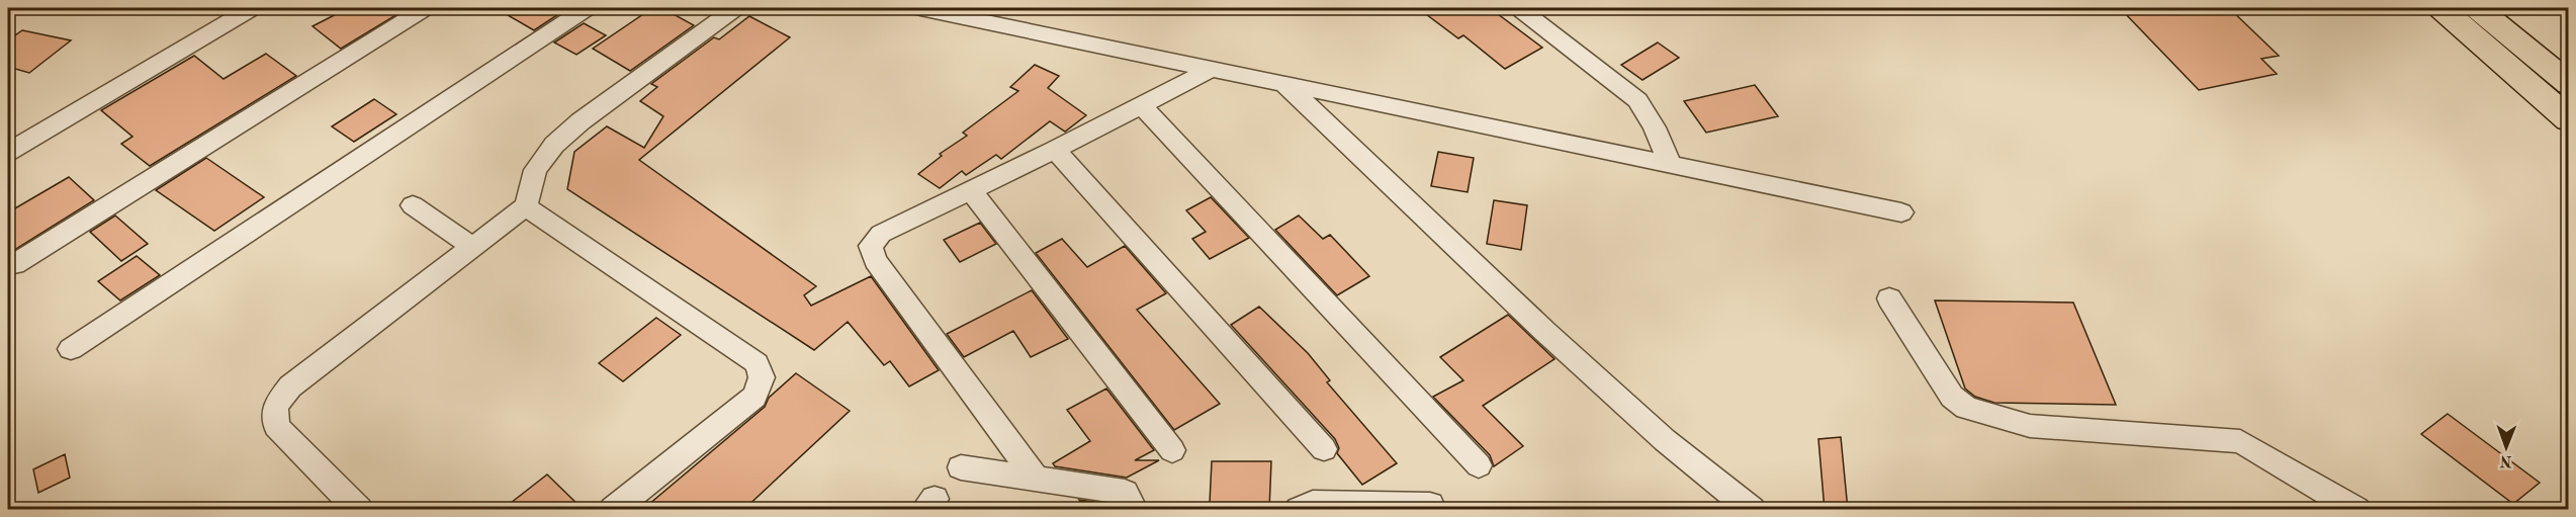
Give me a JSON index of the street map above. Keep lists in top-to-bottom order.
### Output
{
  "north": "bottom"
}
